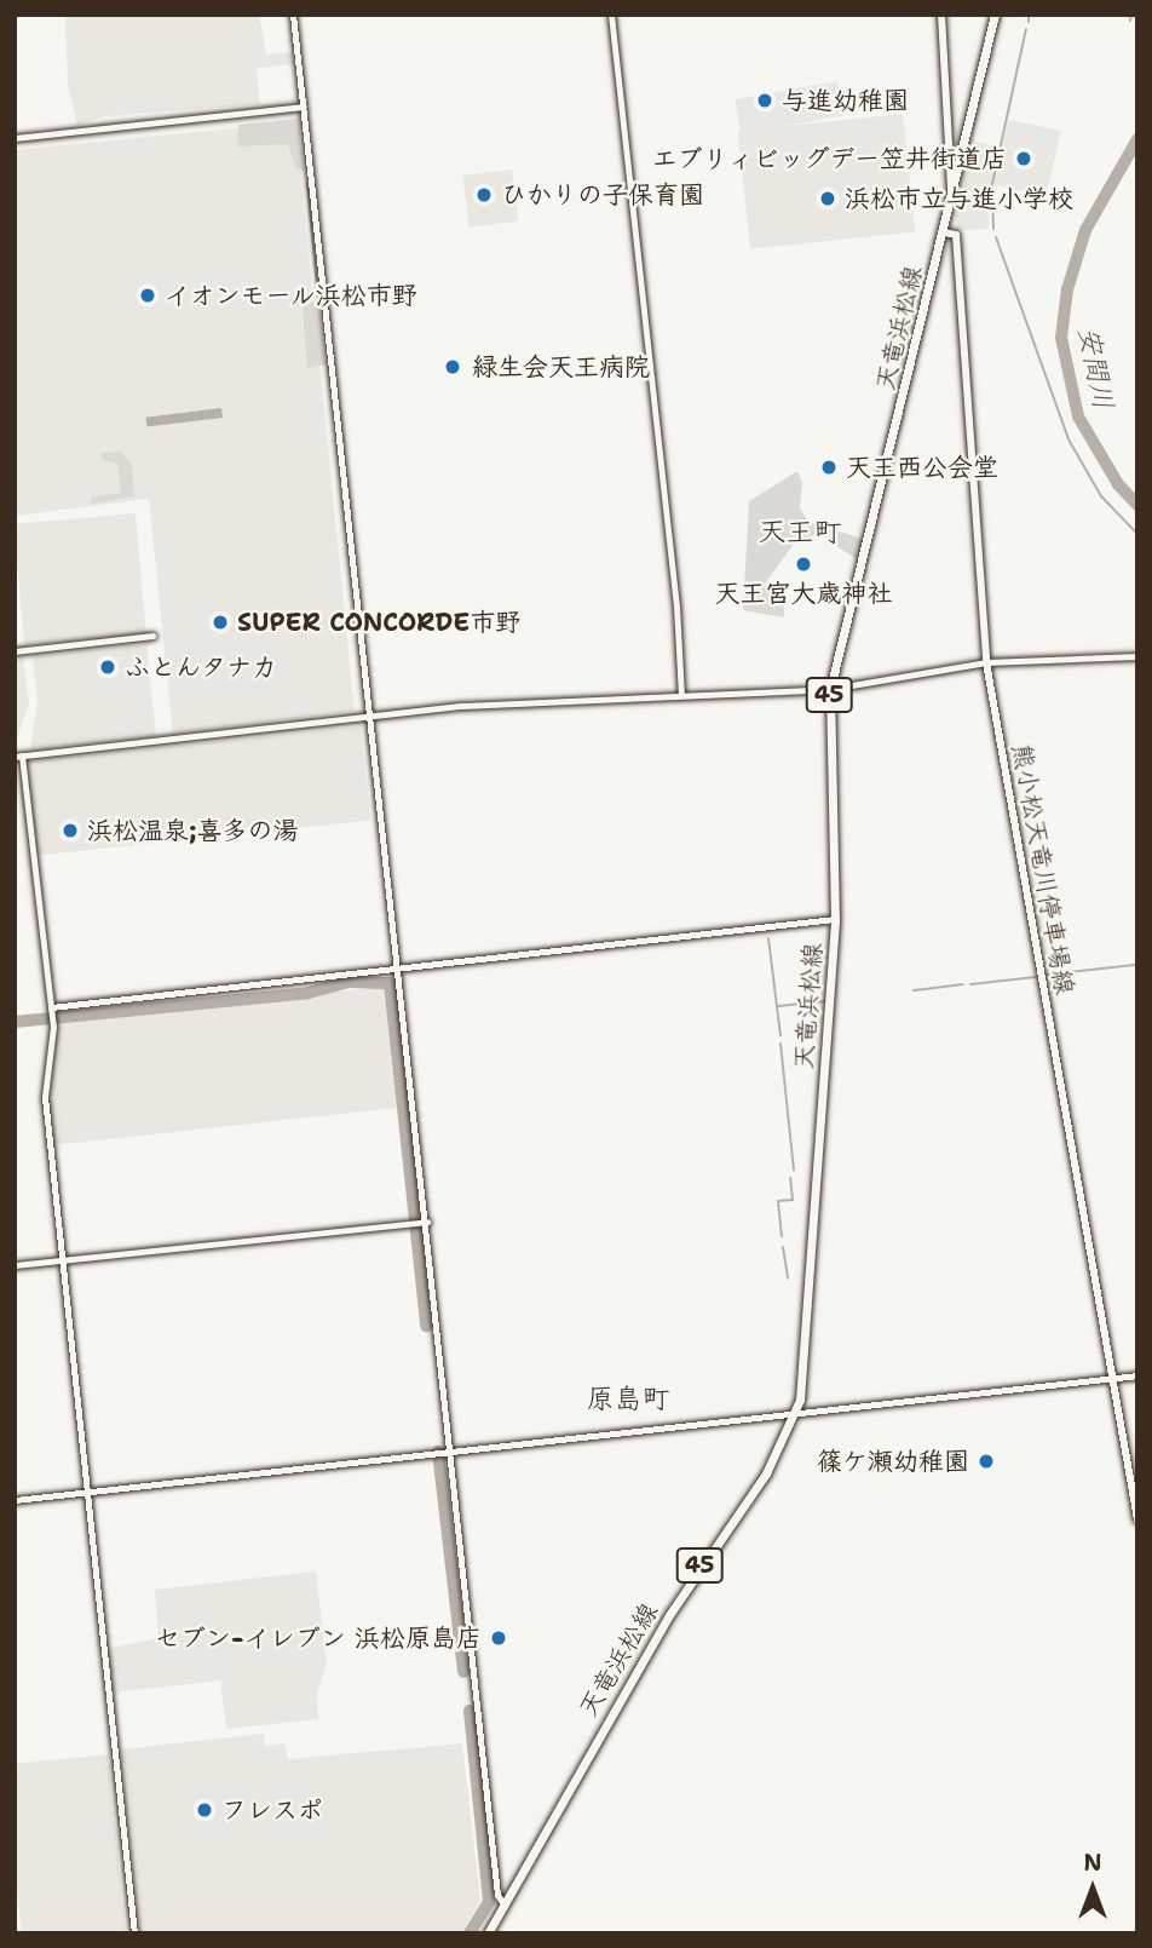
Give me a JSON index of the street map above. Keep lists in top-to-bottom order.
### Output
{
  "streets": {
    "main road": ["天竜浜松線", "45", "熊小松天竜川停車場線"]
  },
  "crossings": [
    ["天竜浜松線", "熊小松天竜川停車場線"]
  ],
  "districts": ["天王町", "原島町"],
  "water": ["安間川"],
  "places": [
    "与進幼稚園",
    "エブリィビッグデー笠井街道店",
    "ひかりの子保育園",
    "浜松市立与進小学校",
    "イオンモール浜松市野",
    "緑生会天王病院",
    "天王西公会堂",
    "天王宮大歳神社",
    "SUPER CONCORDE市野",
    "ふとんタナカ",
    "浜松温泉;喜多の湯",
    "篠ケ瀬幼稚園",
    "セブン‐イレブン 浜松原島店",
    "フレスポ"
  ],
  "north": "top"
}
